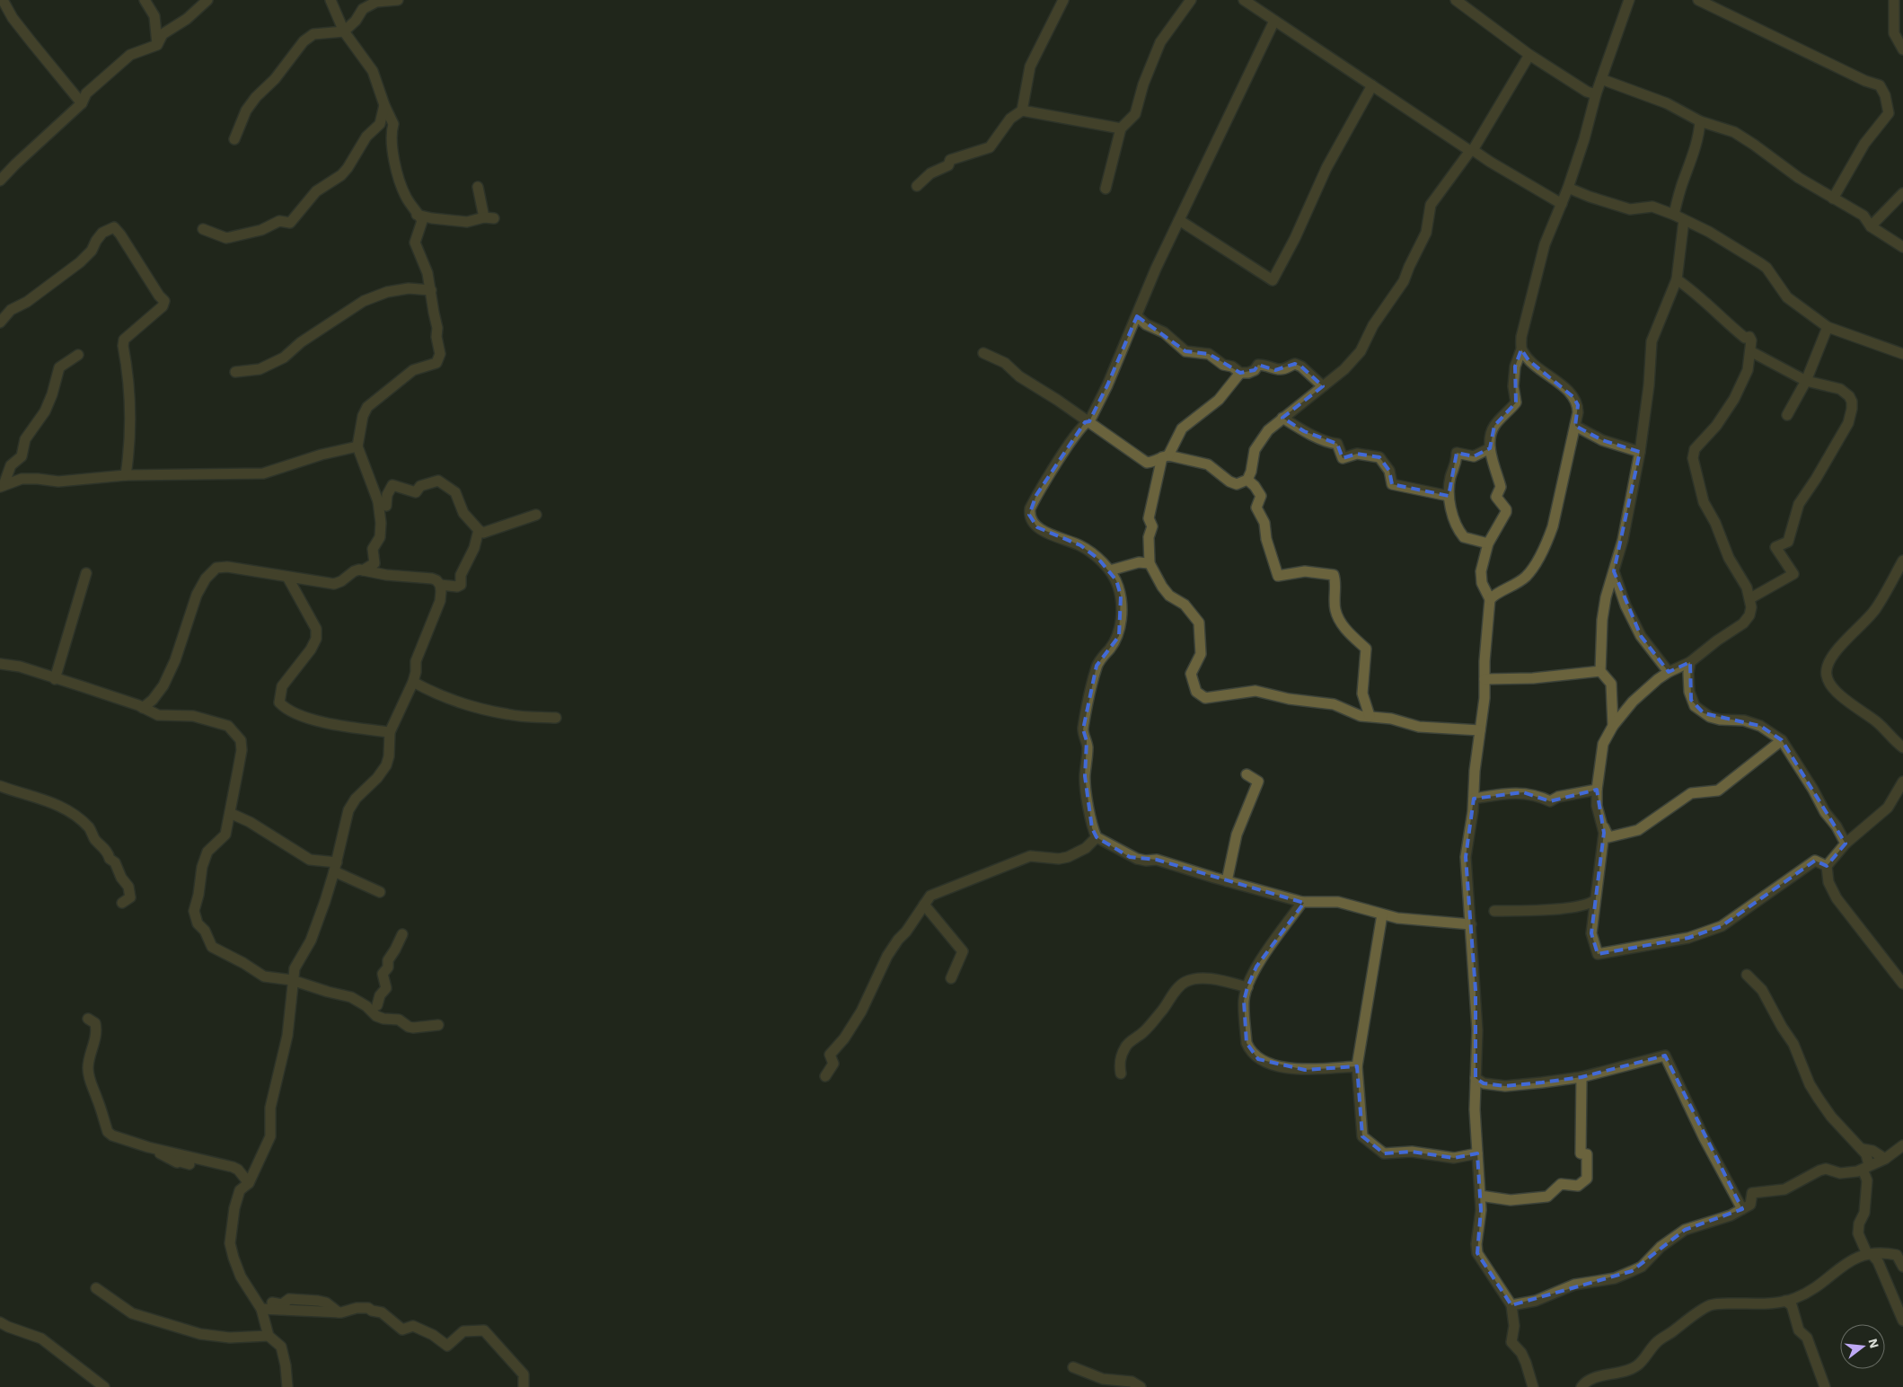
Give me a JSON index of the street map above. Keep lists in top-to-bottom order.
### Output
{
  "north": "right"
}
